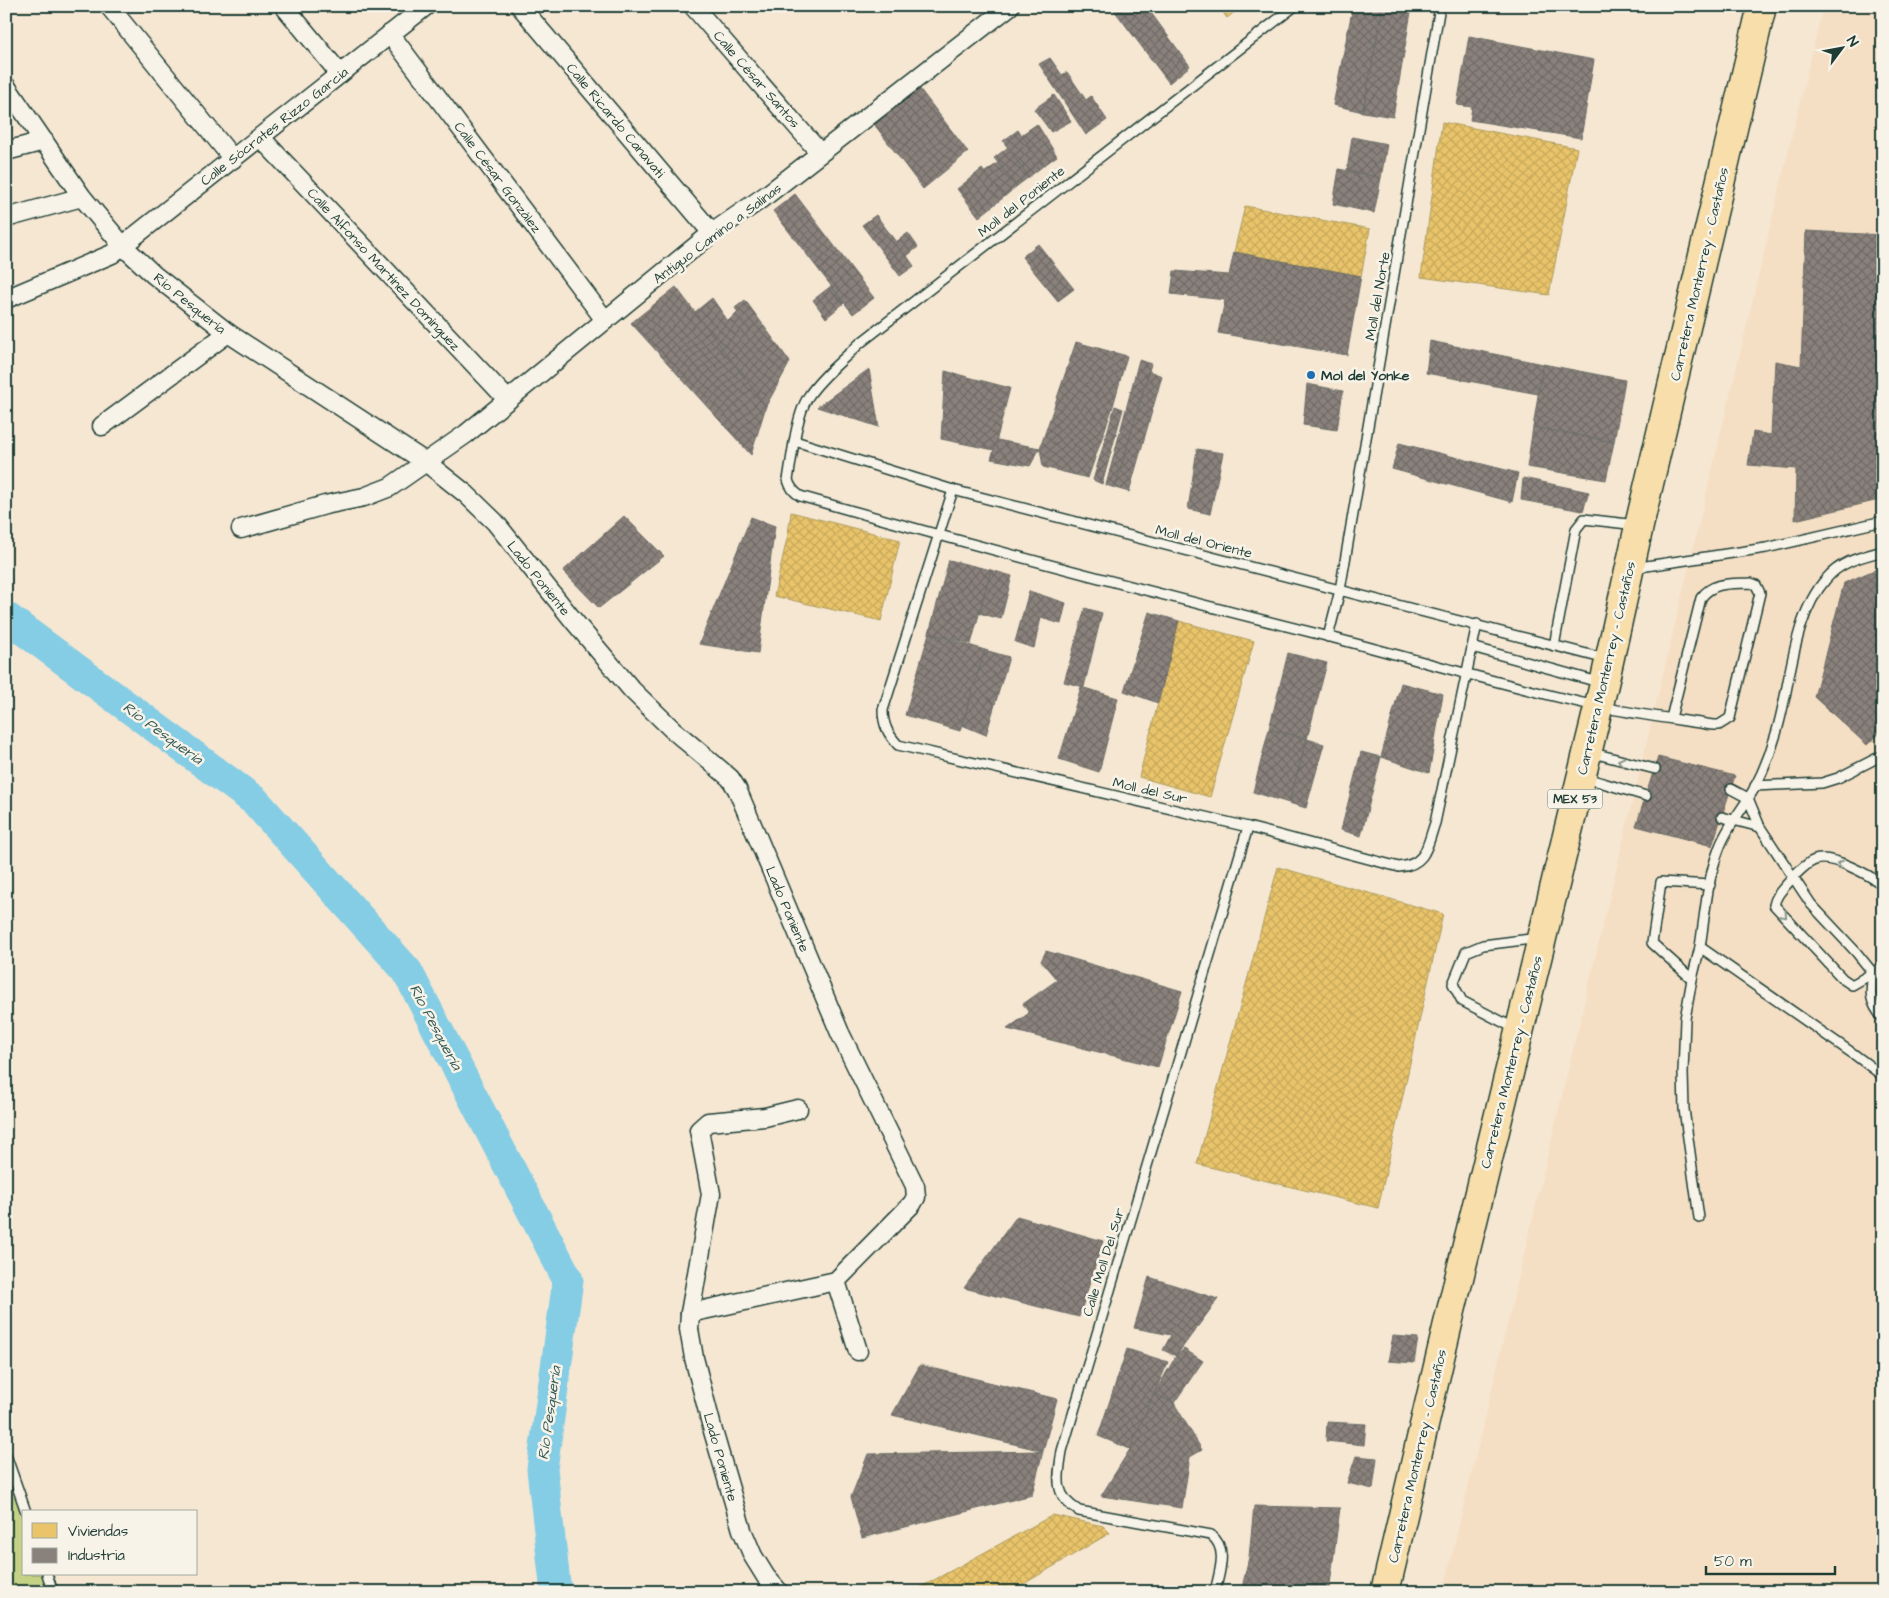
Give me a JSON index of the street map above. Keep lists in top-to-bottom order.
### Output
{
  "streets": {
    "main road": ["Carretera Monterrey - Castaños", "MEX 53"],
    "street": [
      "Calle César Santos",
      "Calle Ricardo Canavati",
      "Calle Sócrates Rizzo García",
      "Calle César González",
      "Antiguo Camino a Salinas",
      "Calle Alfonso Martínez Domínguez",
      "Río Pesquería",
      "Lado Poniente"
    ],
    "lane": [
      "Moll del Poniente",
      "Moll del Norte",
      "Moll del Oriente",
      "Moll del Sur",
      "Calle Moll Del Sur"
    ]
  },
  "crossings": [
    ["Calle César Santos", "Antiguo Camino a Salinas"],
    ["Calle Ricardo Canavati", "Antiguo Camino a Salinas"],
    ["Calle Sócrates Rizzo García", "Calle César González"],
    ["Calle Sócrates Rizzo García", "Calle Alfonso Martínez Domínguez"],
    ["Calle Sócrates Rizzo García", "Río Pesquería"],
    ["Calle César González", "Antiguo Camino a Salinas"],
    ["Moll del Poniente", "Carretera Monterrey - Castaños"],
    ["Moll del Poniente", "Moll del Norte"],
    ["Moll del Poniente", "Moll del Oriente"],
    ["Moll del Poniente", "Moll del Sur"],
    ["Antiguo Camino a Salinas", "Calle Alfonso Martínez Domínguez"],
    ["Antiguo Camino a Salinas", "Río Pesquería"],
    ["Antiguo Camino a Salinas", "Lado Poniente"],
    ["Carretera Monterrey - Castaños", "Moll del Oriente"],
    ["Moll del Norte", "Moll del Oriente"],
    ["Río Pesquería", "Lado Poniente"],
    ["Moll del Oriente", "Moll del Sur"],
    ["Moll del Sur", "Calle Moll Del Sur"]
  ],
  "water": ["Río Pesquería"],
  "places": ["Mol del Yonke"],
  "legend": ["Viviendas", "Industria"],
  "scale_bar": "50 m",
  "north": "top right"
}
